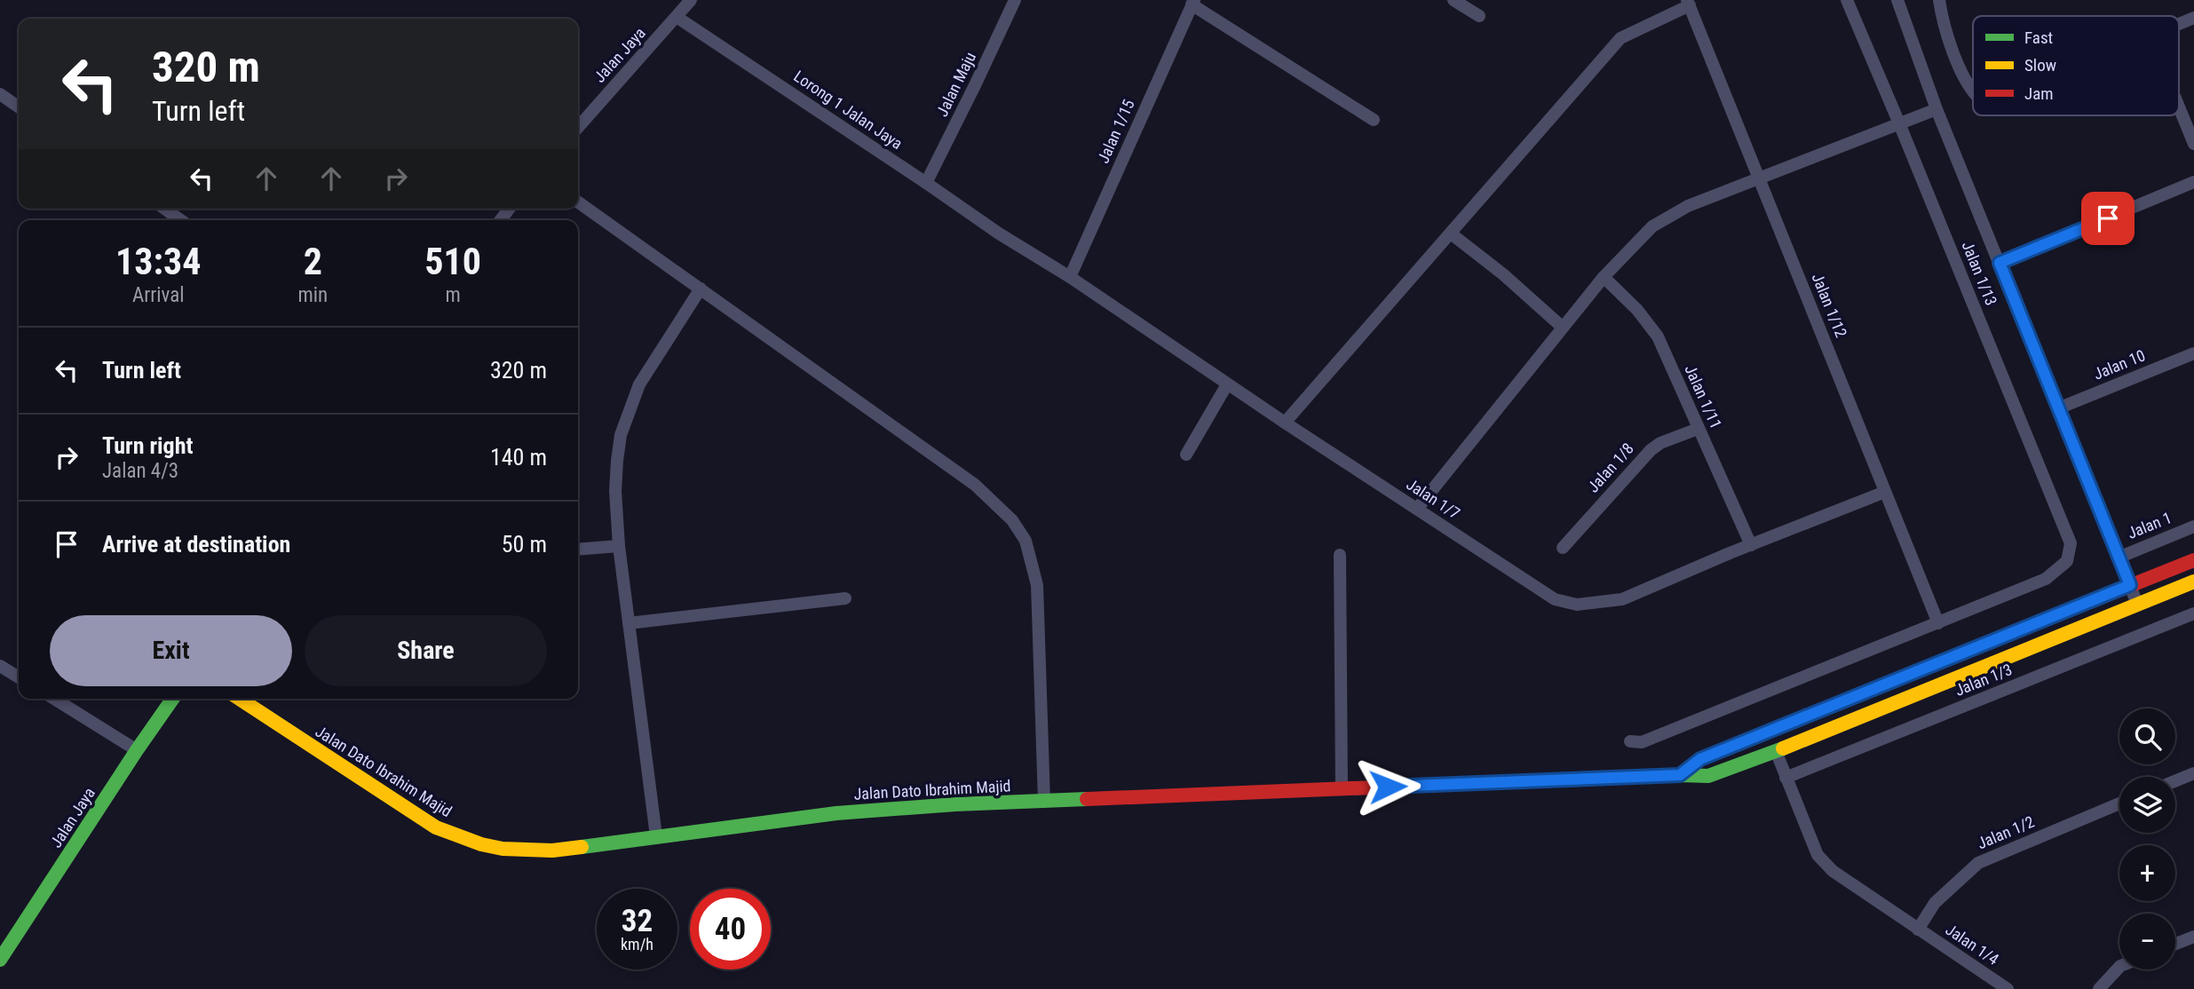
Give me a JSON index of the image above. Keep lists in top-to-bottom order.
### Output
{
  "streets": {
    "street": [
      "Jalan Jaya",
      "Jalan Maju",
      "Lorong 1 Jalan Jaya",
      "Jalan 1/15",
      "Jalan 1/13",
      "Jalan 1/12",
      "Jalan 10",
      "Jalan 1/11",
      "Jalan 1/8",
      "Jalan 1/7",
      "Jalan 1",
      "Jalan 1/3",
      "Jalan Dato Ibrahim Majid",
      "Jalan 1/2",
      "Jalan 1/4"
    ]
  },
  "crossings": [
    ["Jalan Jaya", "Lorong 1 Jalan Jaya"],
    ["Jalan Maju", "Lorong 1 Jalan Jaya"],
    ["Lorong 1 Jalan Jaya", "Jalan 1/7"],
    ["Jalan 1/15", "Jalan 1/7"],
    ["Jalan 1/13", "Jalan 1/12"],
    ["Jalan 1/12", "Jalan 1/7"],
    ["Jalan 1/11", "Jalan 1/8"],
    ["Jalan 1/11", "Jalan 1/7"],
    ["Jalan 1/3", "Jalan 1/4"],
    ["Jalan Dato Ibrahim Majid", "Jalan 1/4"],
    ["Jalan 1/2", "Jalan 1/4"]
  ],
  "legend": ["Fast", "Slow", "Jam"],
  "page": {
    "turn": ["320 m", "Turn left"],
    "eta": [
      "13:34",
      "Arrival",
      "2",
      "min",
      "510",
      "m"
    ],
    "list": [
      {
        "name": "Turn left",
        "value": "320 m"
      },
      {
        "name": "Turn right",
        "note": "Jalan 4/3",
        "value": "140 m"
      },
      {
        "name": "Arrive at destination",
        "value": "50 m"
      }
    ],
    "buttons": ["Exit", "Share"],
    "map_buttons": ["+", "−"],
    "speed": "32 km/h",
    "limit": "40"
  }
}
